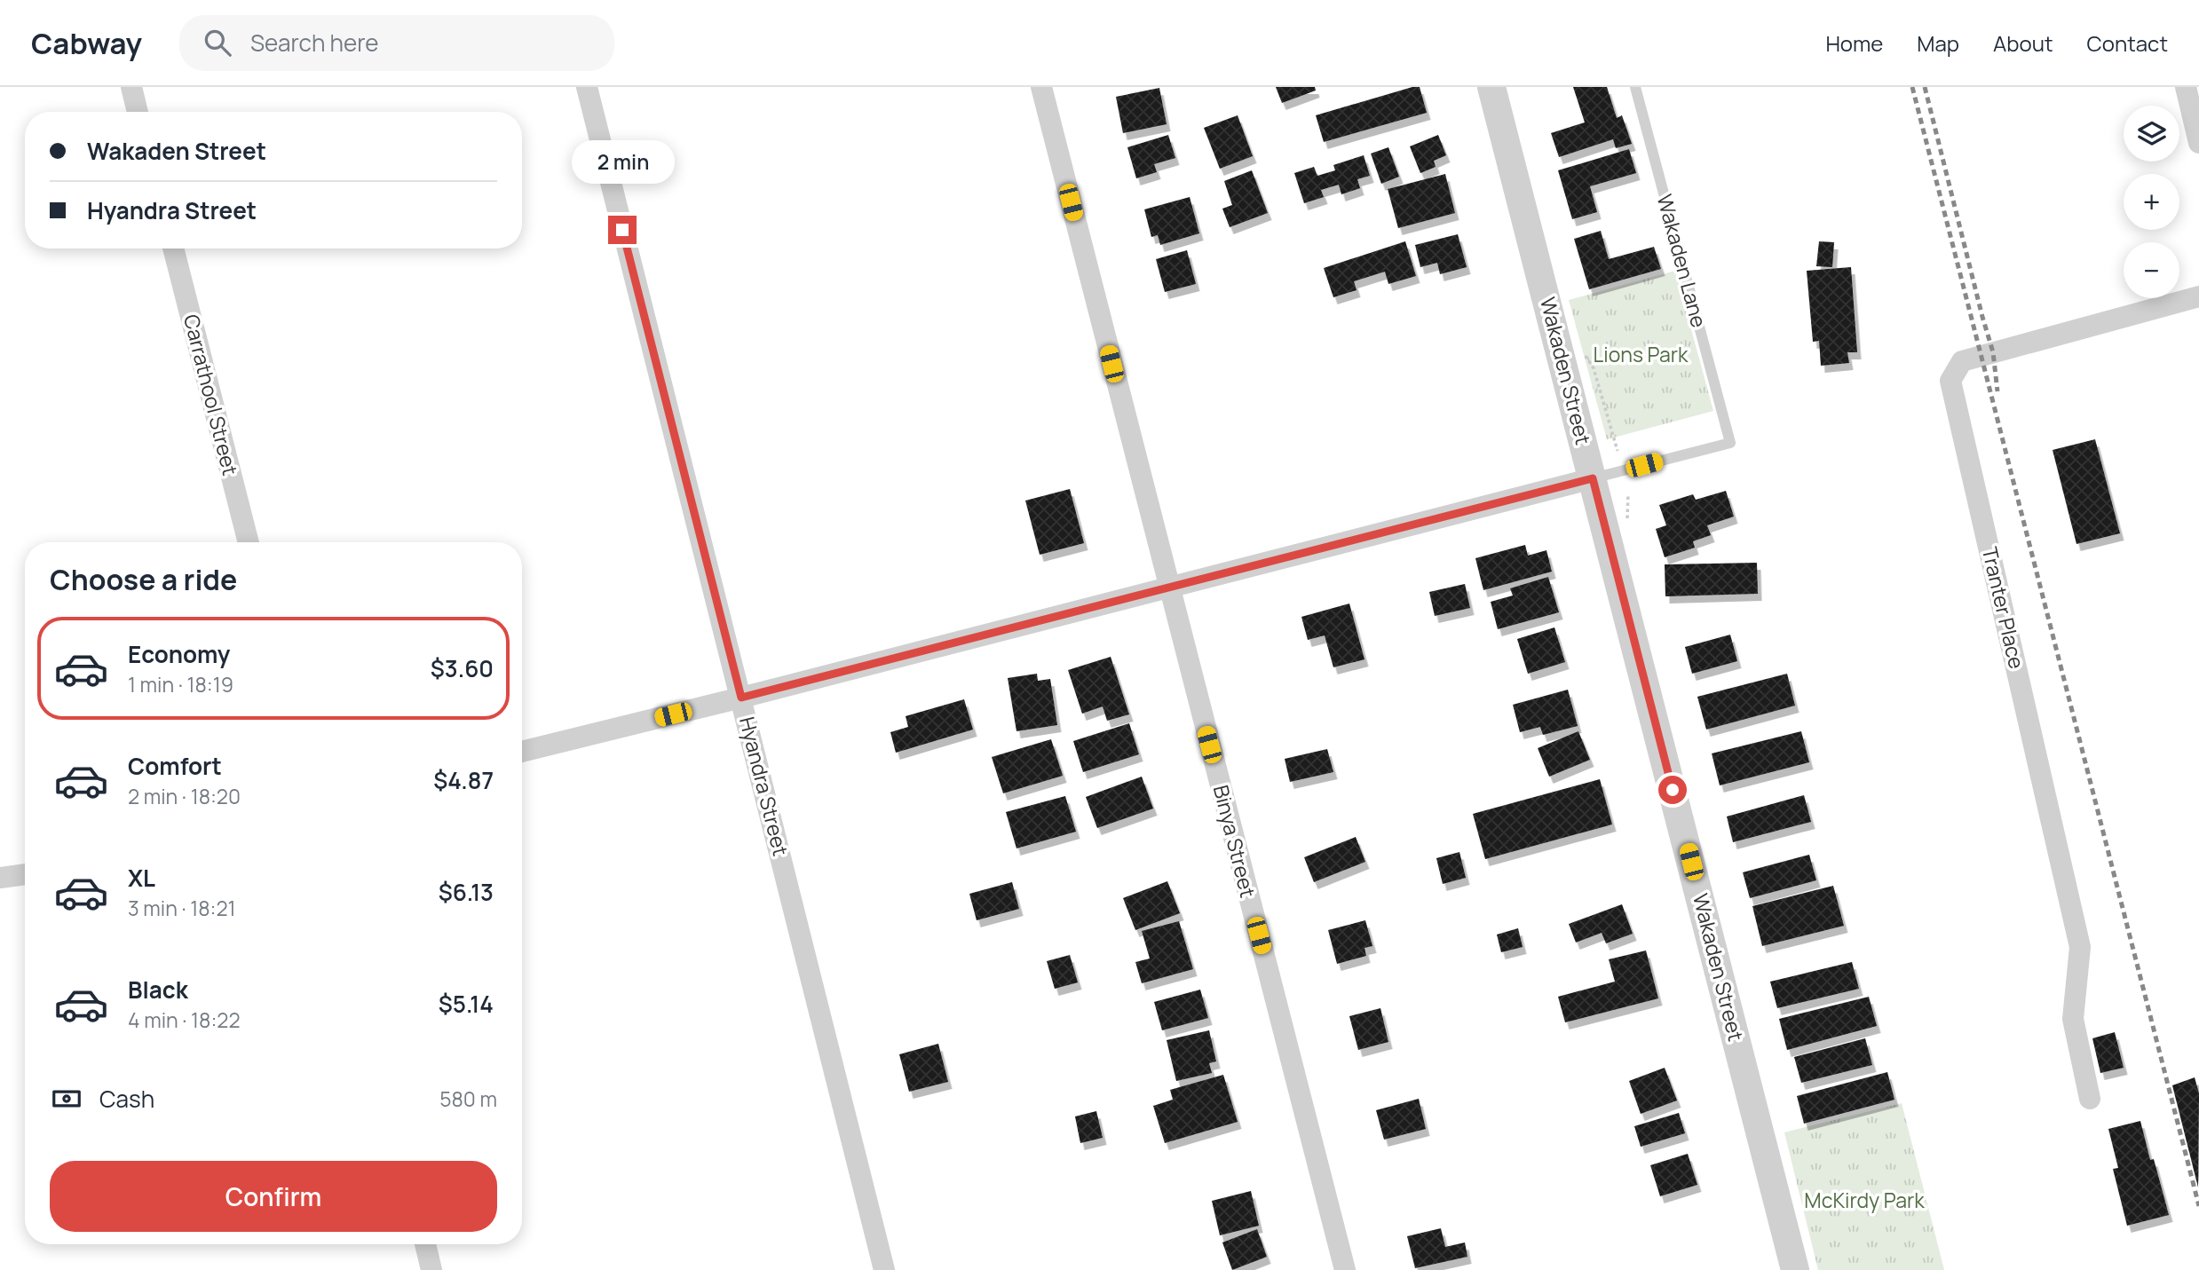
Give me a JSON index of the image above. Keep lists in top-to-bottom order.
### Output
{
  "streets": {
    "street": [
      "Wakaden Street",
      "Carrathool Street",
      "Tranter Place",
      "Hyandra Street",
      "Binya Street"
    ],
    "lane": ["Wakaden Lane"]
  },
  "crossings": [
    ["Wakaden Lane", "Wakaden Street"]
  ],
  "parks": ["Lions Park", "McKirdy Park"],
  "page": {
    "header": "Cabway",
    "search": "Search here",
    "nav": [
      "Home",
      "Map",
      "About",
      "Contact"
    ],
    "map_buttons": ["+", "−"],
    "banner": ["Wakaden Street", "Hyandra Street"],
    "bubble": "2 min",
    "heading": "Choose a ride",
    "list": [
      {
        "name": "Economy",
        "note": "1 min · 18:19",
        "value": "$3.60"
      },
      {
        "name": "Comfort",
        "note": "2 min · 18:20",
        "value": "$4.87"
      },
      {
        "name": "XL",
        "note": "3 min · 18:21",
        "value": "$6.13"
      },
      {
        "name": "Black",
        "note": "4 min · 18:22",
        "value": "$5.14"
      }
    ],
    "pay": ["Cash", "580 m"],
    "buttons": "Confirm"
  }
}
